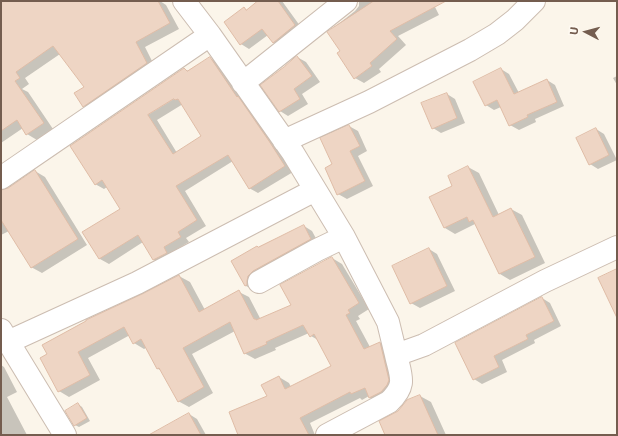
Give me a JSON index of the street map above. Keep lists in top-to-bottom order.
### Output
{
  "north": "left"
}
